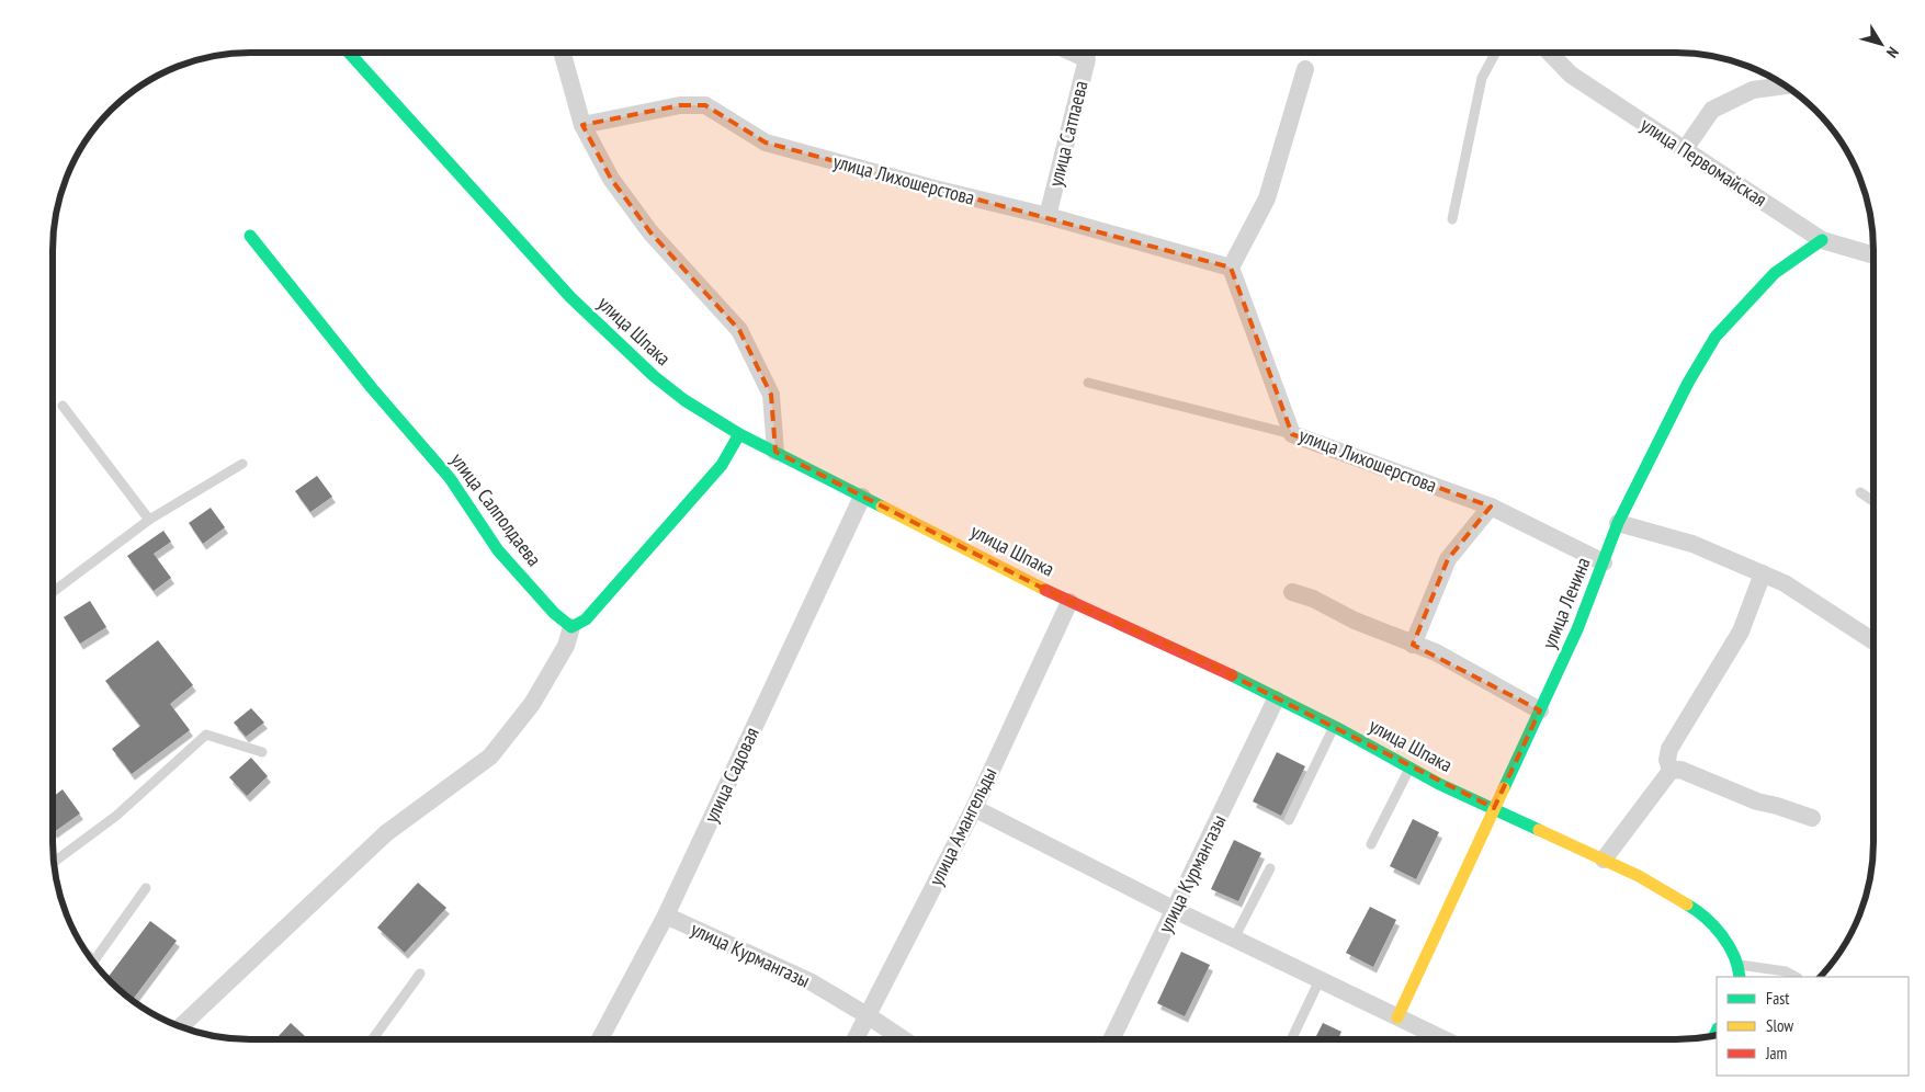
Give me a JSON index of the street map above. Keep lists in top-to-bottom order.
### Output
{
  "streets": {
    "street": [
      "улица Сатпаева",
      "улица Первомайская",
      "улица Лихошерстова",
      "улица Шпака",
      "улица Салполдаева",
      "улица Ленина",
      "улица Садовая",
      "улица Амангельды",
      "улица Курмангазы"
    ]
  },
  "crossings": [
    ["улица Сатпаева", "улица Лихошерстова"],
    ["улица Первомайская", "улица Ленина"],
    ["улица Лихошерстова", "улица Ленина"],
    ["улица Шпака", "улица Ленина"],
    ["улица Шпака", "улица Садовая"],
    ["улица Шпака", "улица Амангельды"],
    ["улица Шпака", "улица Курмангазы"],
    ["улица Садовая", "улица Курмангазы"],
    ["улица Амангельды", "улица Курмангазы"]
  ],
  "legend": ["Fast", "Slow", "Jam"],
  "north": "bottom right"
}
